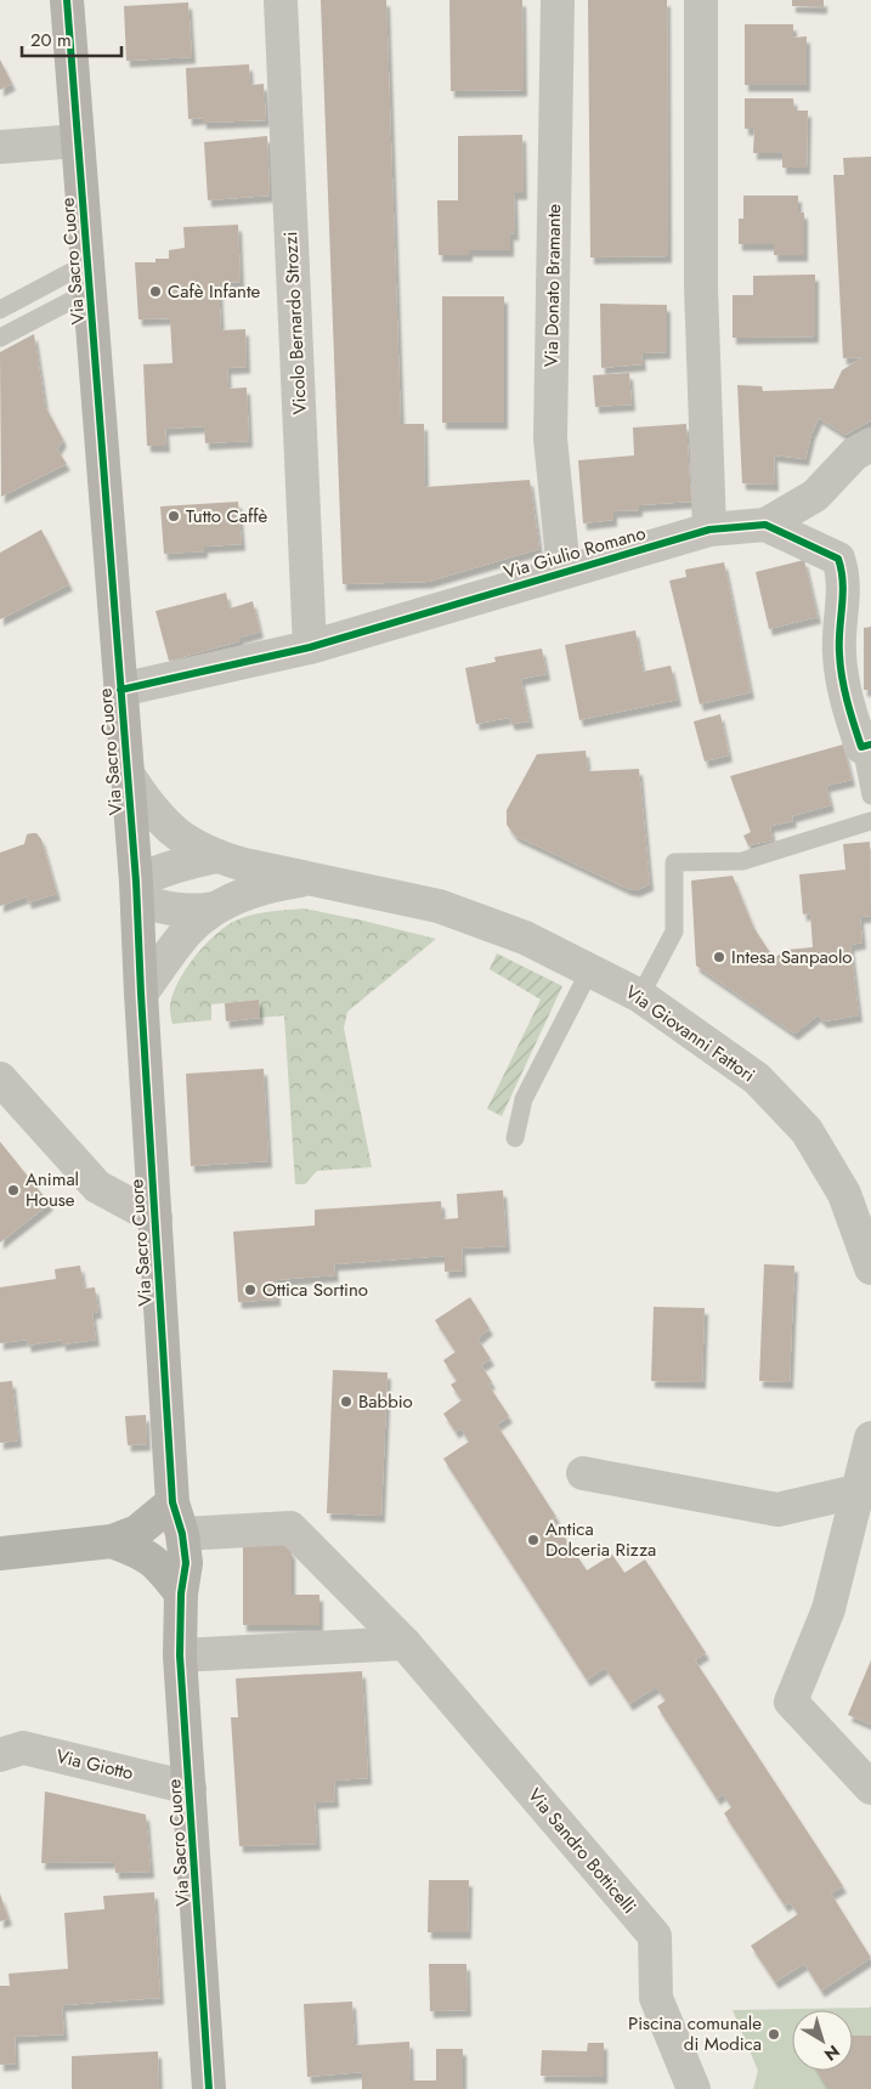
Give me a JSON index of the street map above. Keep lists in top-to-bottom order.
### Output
{
  "streets": {
    "street": [
      "Via Sacro Cuore",
      "Via Donato Bramante",
      "Vicolo Bernardo Strozzi",
      "Via Giulio Romano",
      "Via Giovanni Fattori",
      "Via Giotto",
      "Via Sandro Botticelli"
    ]
  },
  "crossings": [
    ["Via Sacro Cuore", "Via Giulio Romano"],
    ["Via Sacro Cuore", "Via Giotto"],
    ["Via Sacro Cuore", "Via Sandro Botticelli"],
    ["Via Donato Bramante", "Via Giulio Romano"],
    ["Vicolo Bernardo Strozzi", "Via Giulio Romano"]
  ],
  "places": [
    "Cafè Infante",
    "Tutto Caffè",
    "Intesa Sanpaolo",
    "Animal House",
    "Ottica Sortino",
    "Babbio",
    "Antica Dolceria Rizza",
    "Piscina comunale di Modica"
  ],
  "scale_bar": "20 m",
  "north": "bottom right"
}
